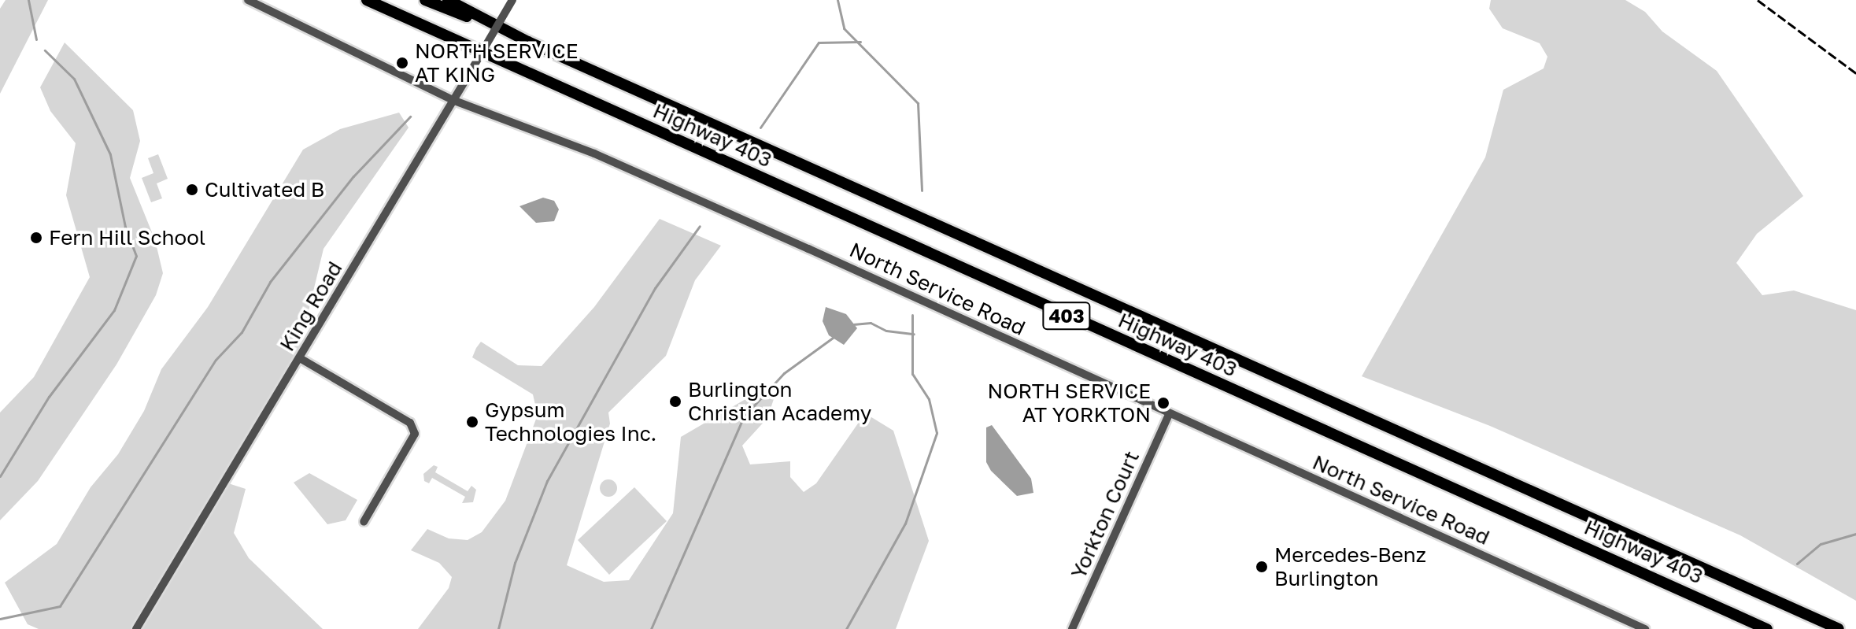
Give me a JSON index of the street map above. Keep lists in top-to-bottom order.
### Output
{
  "streets": {
    "highway": ["Highway 403", "403"],
    "street": ["North Service Road", "King Road", "Yorkton Court"]
  },
  "crossings": [
    ["North Service Road", "King Road"],
    ["North Service Road", "Yorkton Court"]
  ],
  "places": [
    "NORTH SERVICE AT KING",
    "Cultivated B",
    "Fern Hill School",
    "Burlington Christian Academy",
    "NORTH SERVICE AT YORKTON",
    "Gypsum Technologies Inc.",
    "Mercedes-Benz Burlington"
  ]
}
